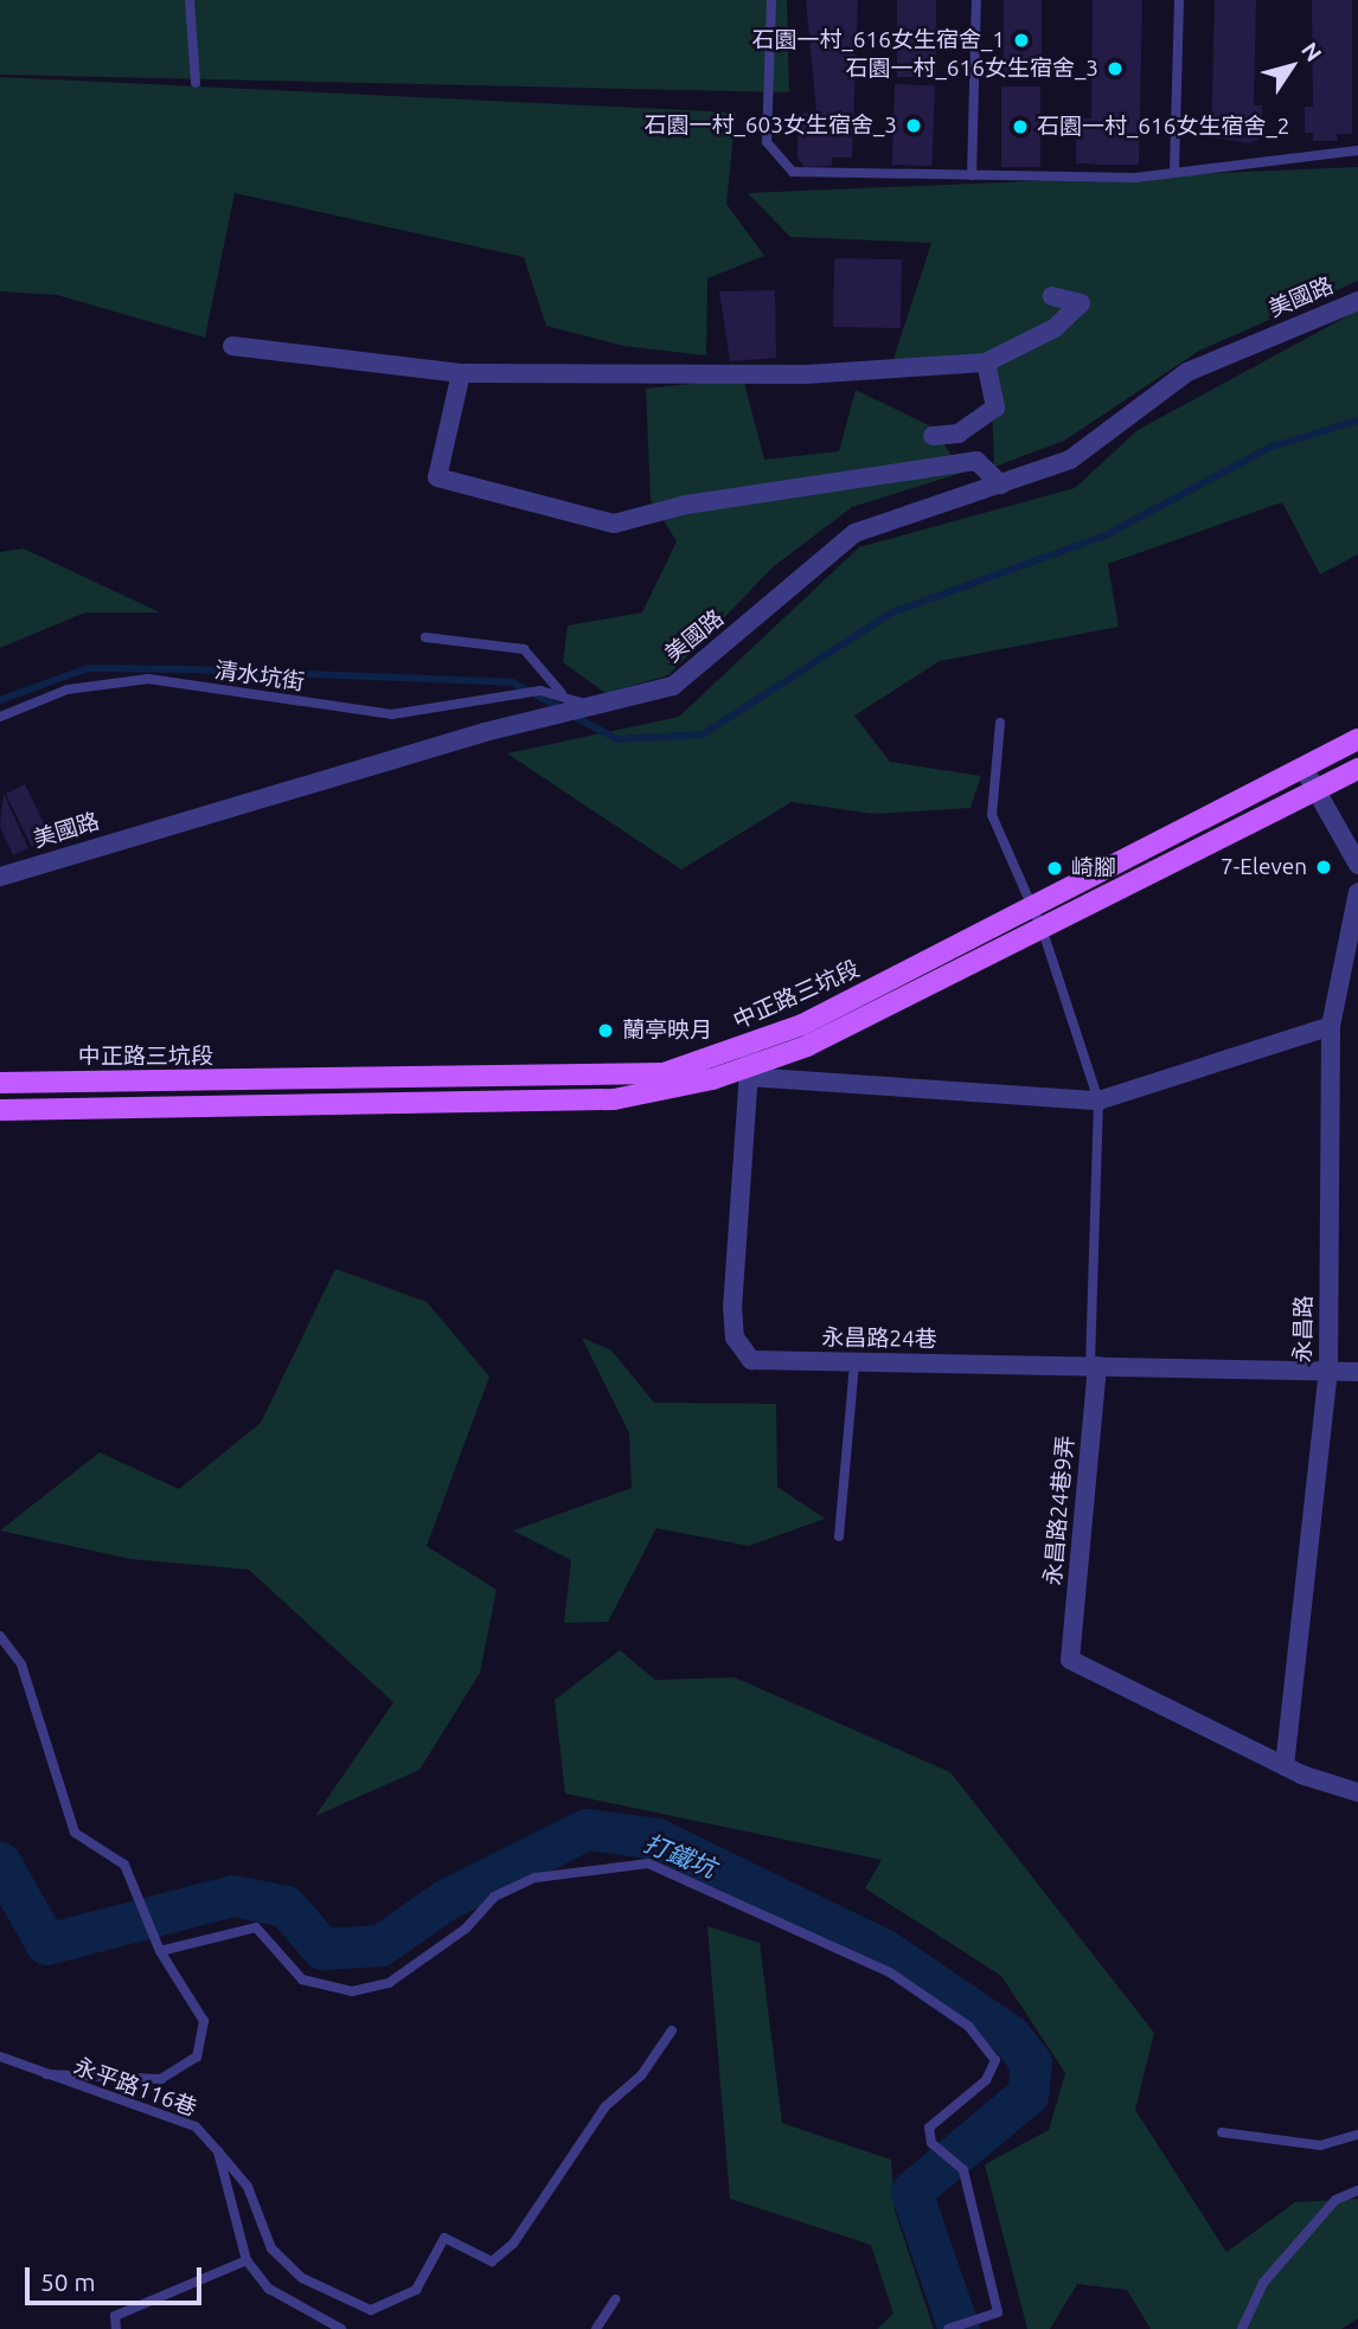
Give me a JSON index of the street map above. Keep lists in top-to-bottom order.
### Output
{
  "streets": {
    "main road": ["中正路三坑段"],
    "street": [
      "美國路",
      "永昌路",
      "永昌路24巷",
      "永昌路24巷9弄"
    ],
    "lane": ["清水坑街", "永平路116巷"]
  },
  "crossings": [
    ["中正路三坑段", "永昌路24巷"],
    ["永昌路", "永昌路24巷"],
    ["永昌路", "永昌路24巷9弄"],
    ["永昌路24巷", "永昌路24巷9弄"]
  ],
  "water": ["打鐵坑"],
  "places": [
    "石園一村_616女生宿舍_1",
    "石園一村_616女生宿舍_3",
    "石園一村_603女生宿舍_3",
    "石園一村_616女生宿舍_2",
    "7-Eleven",
    "崎腳",
    "蘭亭映月"
  ],
  "scale_bar": "50 m",
  "north": "top right"
}
